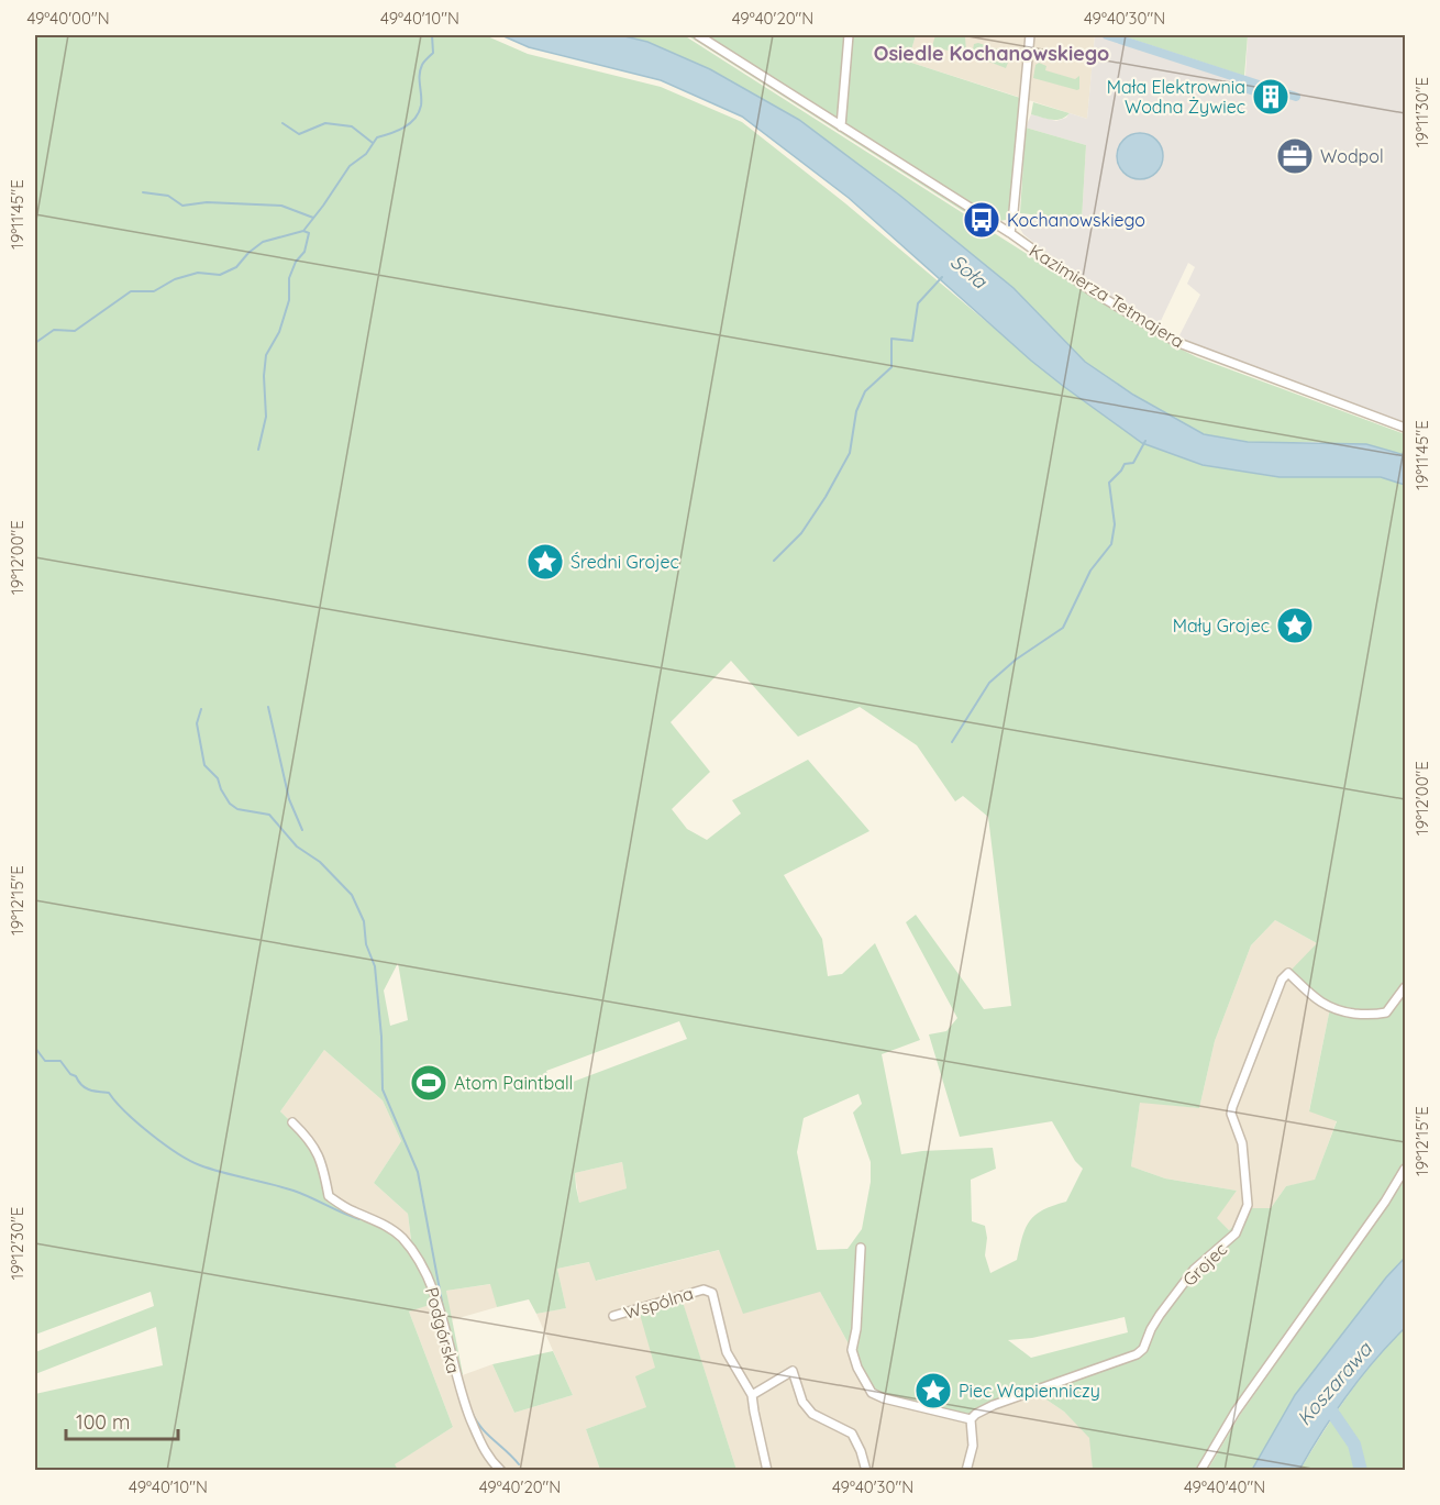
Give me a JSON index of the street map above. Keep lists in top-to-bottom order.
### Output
{
  "streets": {
    "street": [
      "Kazimierza Tetmajera",
      "Grojec",
      "Wspólna",
      "Podgórska"
    ]
  },
  "districts": ["Osiedle Kochanowskiego"],
  "water": ["Soła", "Koszarawa"],
  "places": {
    "building": ["Mała Elektrownia Wodna Żywiec"],
    "office": ["Wodpol"],
    "bus stop": ["Kochanowskiego"],
    "place": ["Średni Grojec", "Mały Grojec", "Piec Wapienniczy"],
    "sports": ["Atom Paintball"]
  },
  "scale_bar": "100 m",
  "coordinates": [
    "49°40'00\"N",
    "49°40'10\"N",
    "49°40'20\"N",
    "49°40'30\"N",
    "19°11'30\"E",
    "19°11'45\"E",
    "19°12'00\"E",
    "19°12'15\"E",
    "19°12'30\"E",
    "49°40'40\"N"
  ]
}
